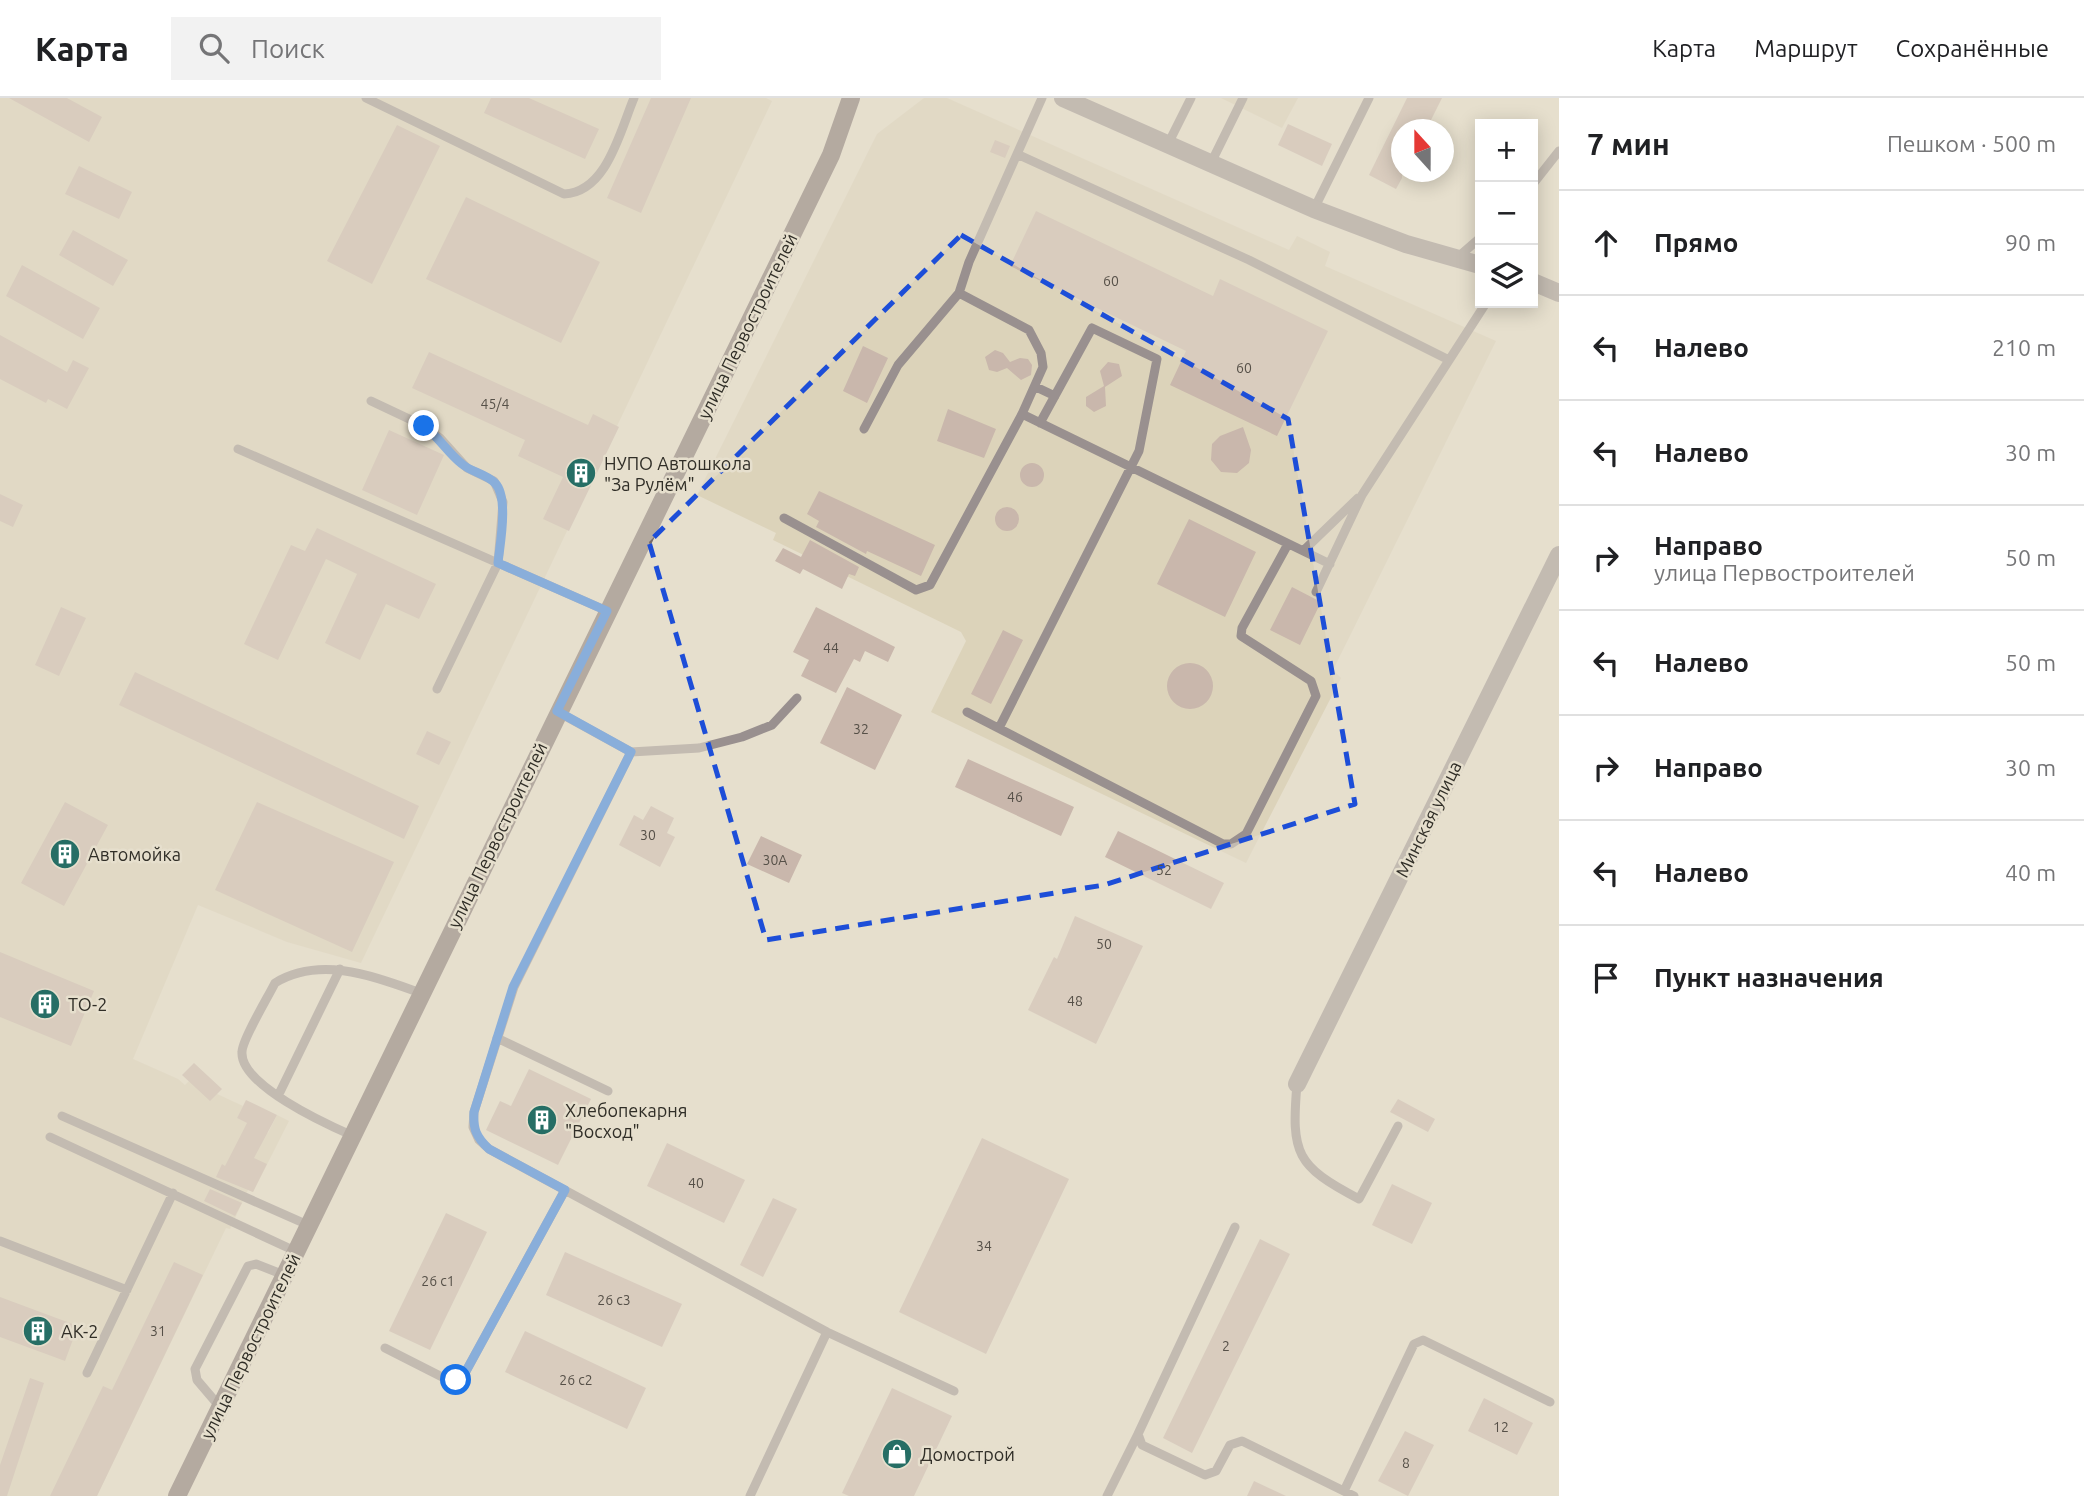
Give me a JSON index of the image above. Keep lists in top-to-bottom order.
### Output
{
  "streets": {
    "street": ["улица Первостроителей", "Минская улица"]
  },
  "places": {
    "building": [
      "НУПО Автошкола \"За Рулём\"",
      "Автомойка",
      "ТО-2",
      "Хлебопекарня \"Восход\"",
      "АК-2"
    ],
    "shop": ["Домострой"]
  },
  "house_numbers": [
    "60",
    "60",
    "45/4",
    "44",
    "32",
    "46",
    "30",
    "30А",
    "52",
    "50",
    "48",
    "40",
    "34",
    "26 с1",
    "26 с3",
    "31",
    "2",
    "26 с2",
    "12",
    "8"
  ],
  "north": "top",
  "page": {
    "header": "Карта",
    "search": "Поиск",
    "nav": ["Карта", "Маршрут", "Сохранённые"],
    "heading": ["7 мин", "Пешком · 500 m"],
    "map_buttons": ["+", "−"],
    "list": [
      ["Прямо", "90 m"],
      ["Налево", "210 m"],
      ["Налево", "30 m"],
      ["Направо", "улица Первостроителей", "50 m"],
      ["Налево", "50 m"],
      ["Направо", "30 m"],
      ["Налево", "40 m"],
      "Пункт назначения"
    ]
  }
}
